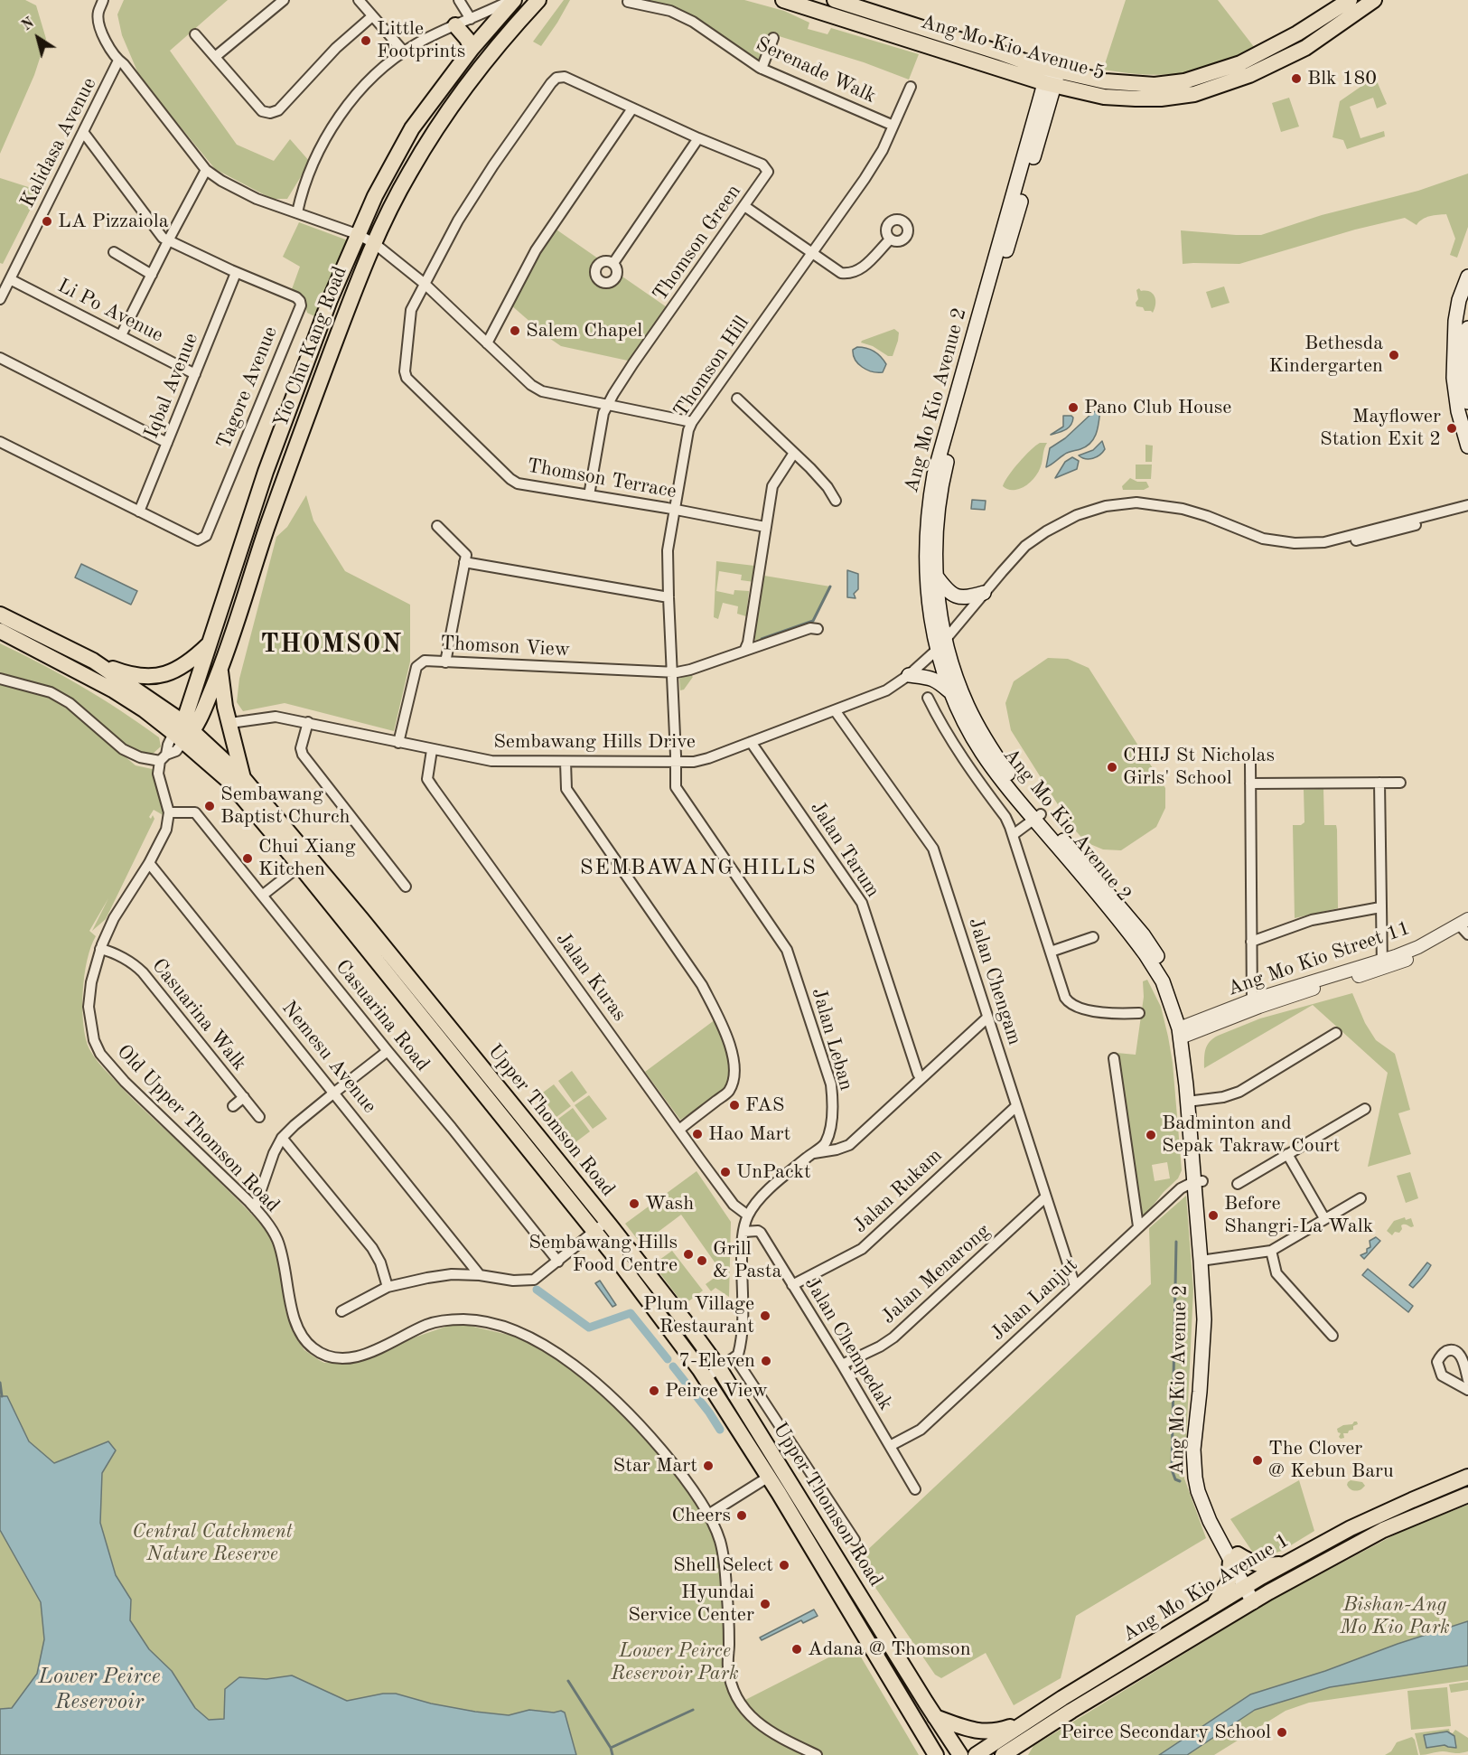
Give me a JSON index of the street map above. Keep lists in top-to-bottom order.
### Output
{
  "streets": {
    "main road": [
      "Ang Mo Kio Avenue 5",
      "Yio Chu Kang Road",
      "Ang Mo Kio Avenue 2",
      "Upper Thomson Road",
      "Ang Mo Kio Avenue 1"
    ],
    "street": [
      "Serenade Walk",
      "Kalidasa Avenue",
      "Thomson Green",
      "Li Po Avenue",
      "Thomson Hill",
      "Iqbal Avenue",
      "Tagore Avenue",
      "Thomson Terrace",
      "Thomson View",
      "Sembawang Hills Drive",
      "Jalan Tarum",
      "Ang Mo Kio Street 11",
      "Jalan Kuras",
      "Jalan Chengam",
      "Casuarina Walk",
      "Casuarina Road",
      "Jalan Leban",
      "Nemesu Avenue",
      "Old Upper Thomson Road",
      "Jalan Rukam",
      "Jalan Menarong",
      "Jalan Lanjut",
      "Jalan Chempedak"
    ]
  },
  "crossings": [
    ["Ang Mo Kio Avenue 5", "Ang Mo Kio Avenue 2"],
    ["Serenade Walk", "Thomson Hill"],
    ["Kalidasa Avenue", "Li Po Avenue"],
    ["Kalidasa Avenue", "Tagore Avenue"],
    ["Thomson Green", "Thomson Terrace"],
    ["Li Po Avenue", "Iqbal Avenue"],
    ["Yio Chu Kang Road", "Upper Thomson Road"],
    ["Thomson Hill", "Thomson Terrace"],
    ["Thomson Hill", "Thomson View"],
    ["Thomson Hill", "Sembawang Hills Drive"],
    ["Thomson Hill", "Jalan Leban"],
    ["Iqbal Avenue", "Tagore Avenue"],
    ["Ang Mo Kio Avenue 2", "Sembawang Hills Drive"],
    ["Ang Mo Kio Avenue 2", "Ang Mo Kio Street 11"],
    ["Ang Mo Kio Avenue 2", "Jalan Lanjut"],
    ["Ang Mo Kio Avenue 2", "Ang Mo Kio Avenue 1"],
    ["Thomson View", "Sembawang Hills Drive"],
    ["Sembawang Hills Drive", "Jalan Tarum"],
    ["Sembawang Hills Drive", "Jalan Kuras"],
    ["Sembawang Hills Drive", "Jalan Chengam"],
    ["Sembawang Hills Drive", "Jalan Leban"],
    ["Jalan Kuras", "Jalan Leban"],
    ["Jalan Chengam", "Jalan Rukam"],
    ["Jalan Chengam", "Jalan Menarong"],
    ["Jalan Chengam", "Jalan Lanjut"],
    ["Casuarina Walk", "Old Upper Thomson Road"],
    ["Casuarina Road", "Old Upper Thomson Road"],
    ["Jalan Leban", "Jalan Chempedak"],
    ["Nemesu Avenue", "Old Upper Thomson Road"],
    ["Upper Thomson Road", "Old Upper Thomson Road"],
    ["Jalan Rukam", "Jalan Chempedak"],
    ["Jalan Menarong", "Jalan Chempedak"],
    ["Jalan Lanjut", "Jalan Chempedak"]
  ],
  "districts": ["THOMSON", "SEMBAWANG HILLS"],
  "water": ["Lower Peirce Reservoir"],
  "parks": ["Central Catchment Nature Reserve", "Bishan-Ang Mo Kio Park", "Lower Peirce Reservoir Park"],
  "places": [
    "Little Footprints",
    "Blk 180",
    "LA Pizzaiola",
    "Salem Chapel",
    "Bethesda Kindergarten",
    "Pano Club House",
    "Mayflower Station Exit 2",
    "CHIJ St Nicholas Girls' School",
    "Sembawang Baptist Church",
    "Chui Xiang Kitchen",
    "FAS",
    "Hao Mart",
    "Badminton and Sepak Takraw Court",
    "UnPackt",
    "Wash",
    "Before Shangri-La Walk",
    "Sembawang Hills Food Centre",
    "Grill & Pasta",
    "Plum Village Restaurant",
    "7-Eleven",
    "Peirce View",
    "The Clover @ Kebun Baru",
    "Star Mart",
    "Cheers",
    "Shell Select",
    "Hyundai Service Center",
    "Adana @ Thomson",
    "Peirce Secondary School"
  ],
  "north": "top left"
}
